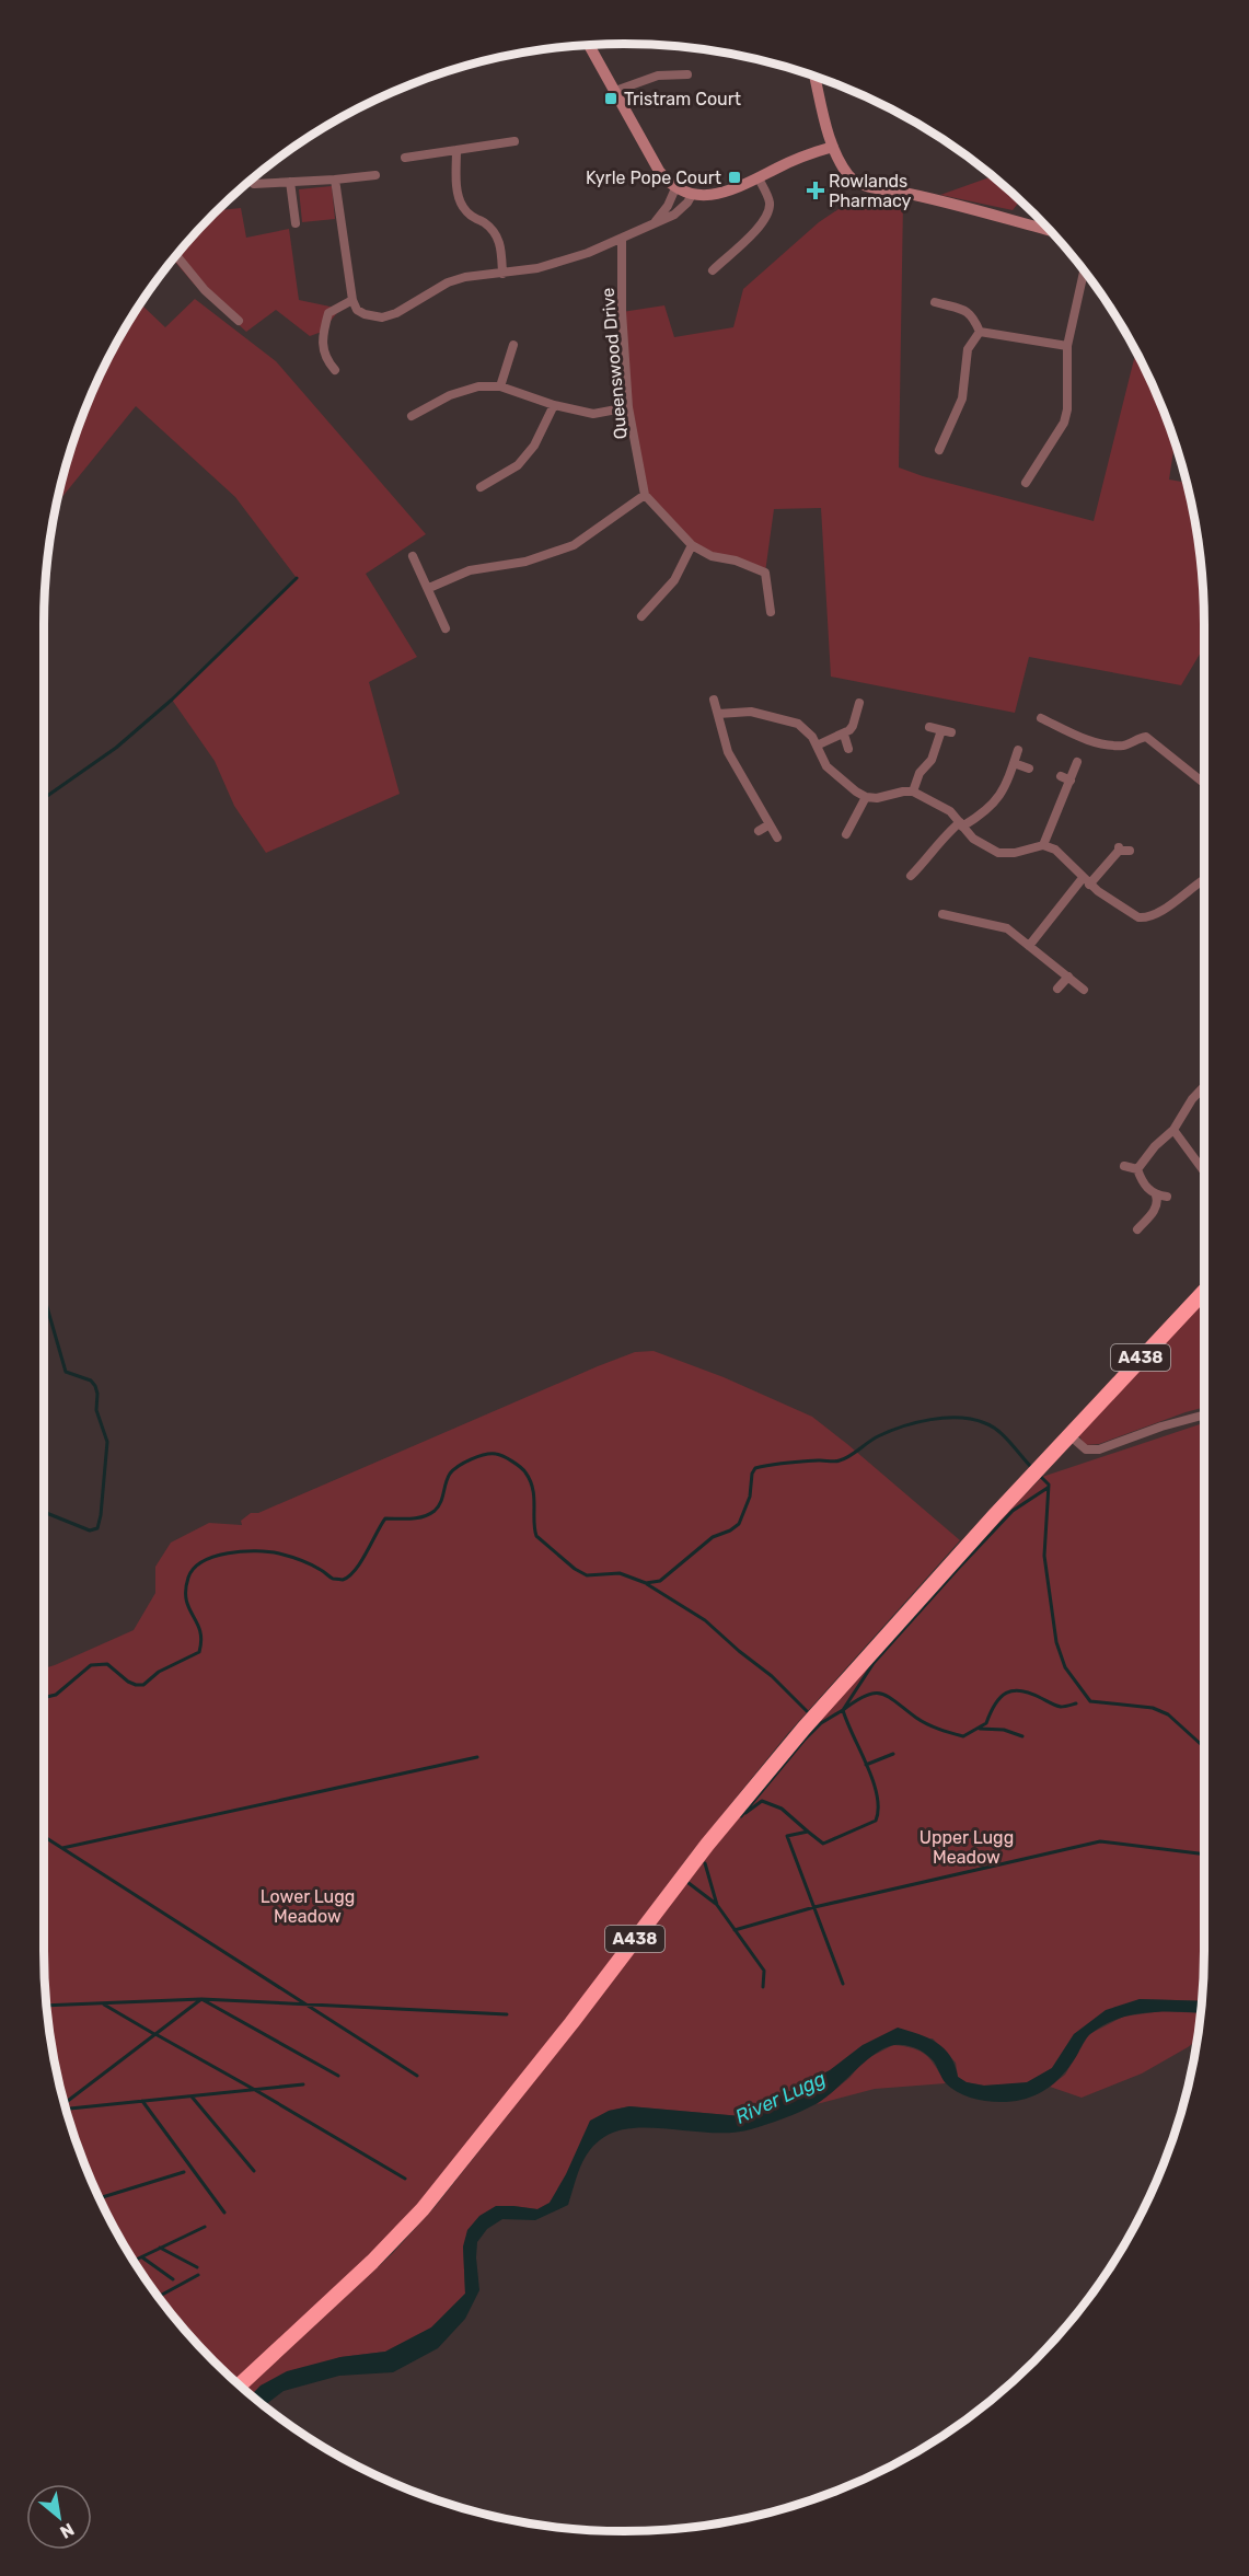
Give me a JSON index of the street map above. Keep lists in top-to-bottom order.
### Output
{
  "streets": {
    "highway": ["A438"],
    "street": ["Queenswood Drive"]
  },
  "water": ["River Lugg"],
  "parks": ["Upper Lugg Meadow", "Lower Lugg Meadow"],
  "places": {
    "transit": ["Tristram Court", "Kyrle Pope Court"],
    "health": ["Rowlands Pharmacy"]
  },
  "north": "bottom right"
}
